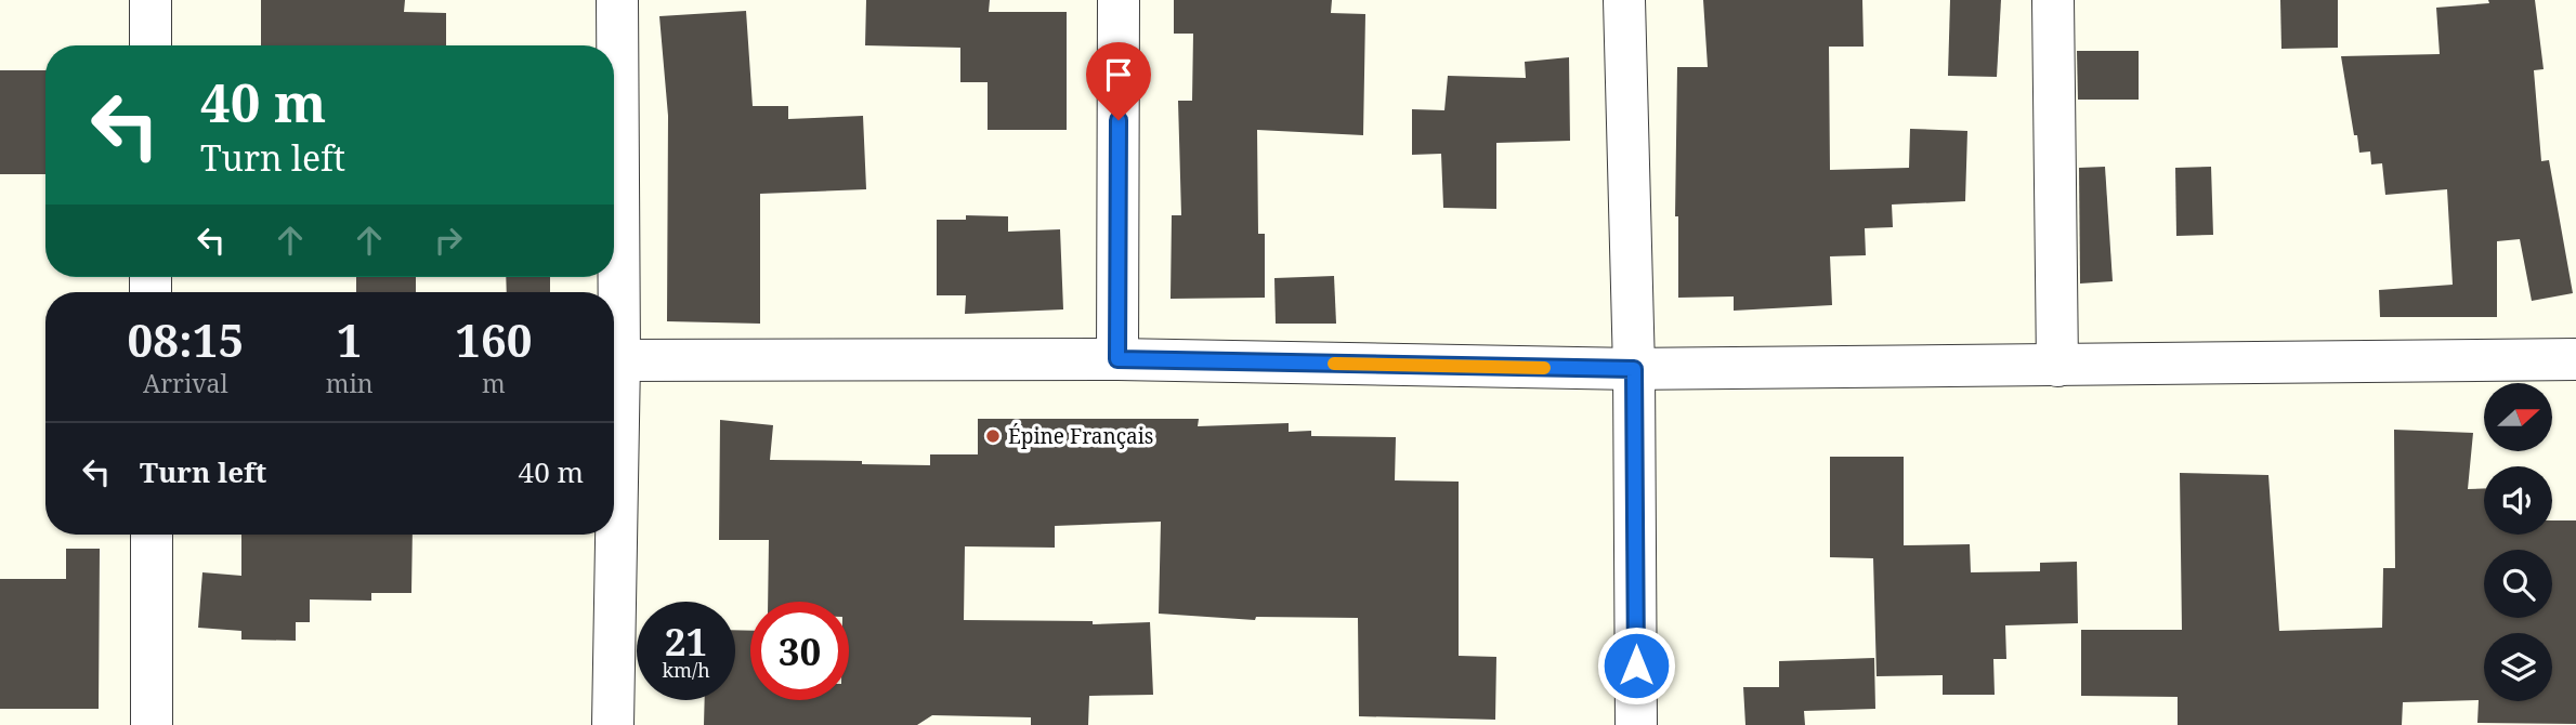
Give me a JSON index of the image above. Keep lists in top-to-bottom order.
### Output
{
  "places": ["Épine Français"],
  "north": "right",
  "page": {
    "turn": ["40 m", "Turn left"],
    "eta": [
      "08:15",
      "Arrival",
      "1",
      "min",
      "160",
      "m"
    ],
    "list": [
      {
        "name": "Turn left",
        "value": "40 m"
      }
    ],
    "speed": "21 km/h",
    "limit": "30"
  }
}
